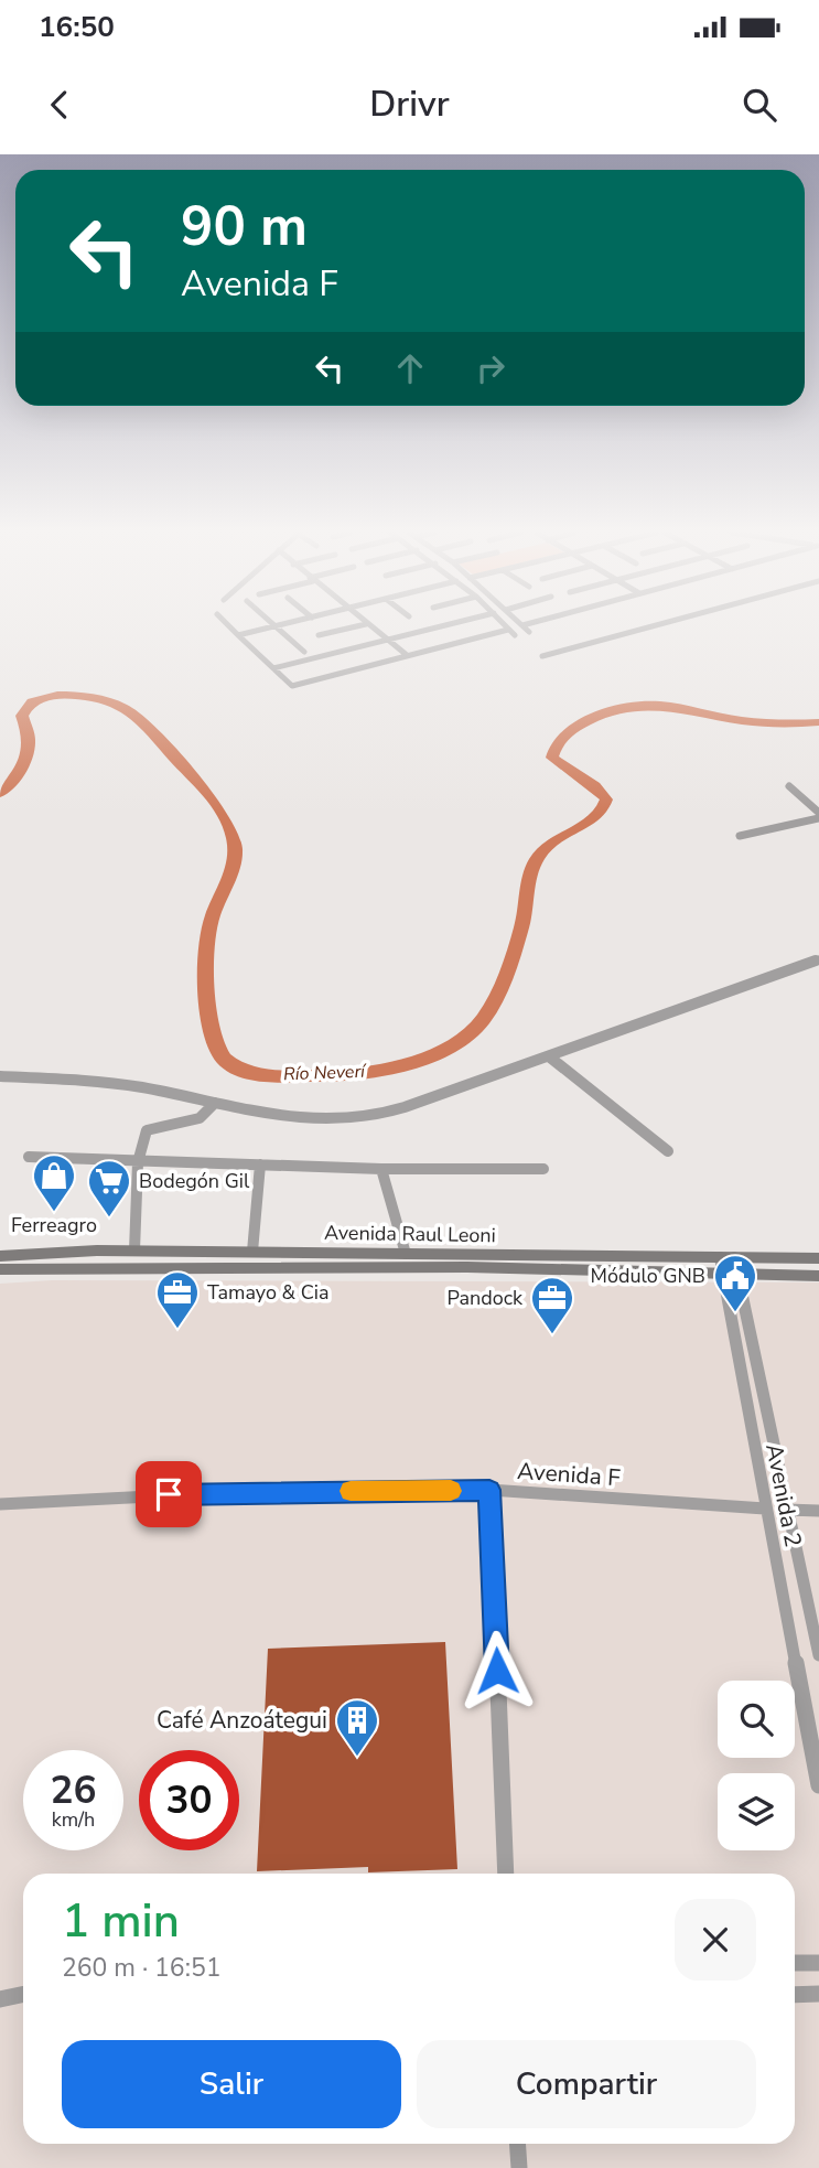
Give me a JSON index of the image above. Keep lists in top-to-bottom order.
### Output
{
  "streets": {
    "main road": ["Avenida Raul Leoni"],
    "street": ["Avenida F", "Avenida 2"]
  },
  "crossings": [
    ["Avenida Raul Leoni", "Avenida 2"],
    ["Avenida F", "Avenida 2"]
  ],
  "water": ["Río Neverí"],
  "places": {
    "shop": ["Ferreagro"],
    "supermarket": ["Bodegón Gil"],
    "public building": ["Módulo GNB"],
    "office": ["Tamayo & Cia", "Pandock"],
    "building": ["Café Anzoátegui"]
  },
  "page": {
    "status": "16:50",
    "header": "Drivr",
    "turn": ["90 m", "Avenida F"],
    "speed": "26 km/h",
    "limit": "30",
    "heading": ["1 min", "260 m · 16:51"],
    "buttons": ["Salir", "Compartir"]
  }
}
